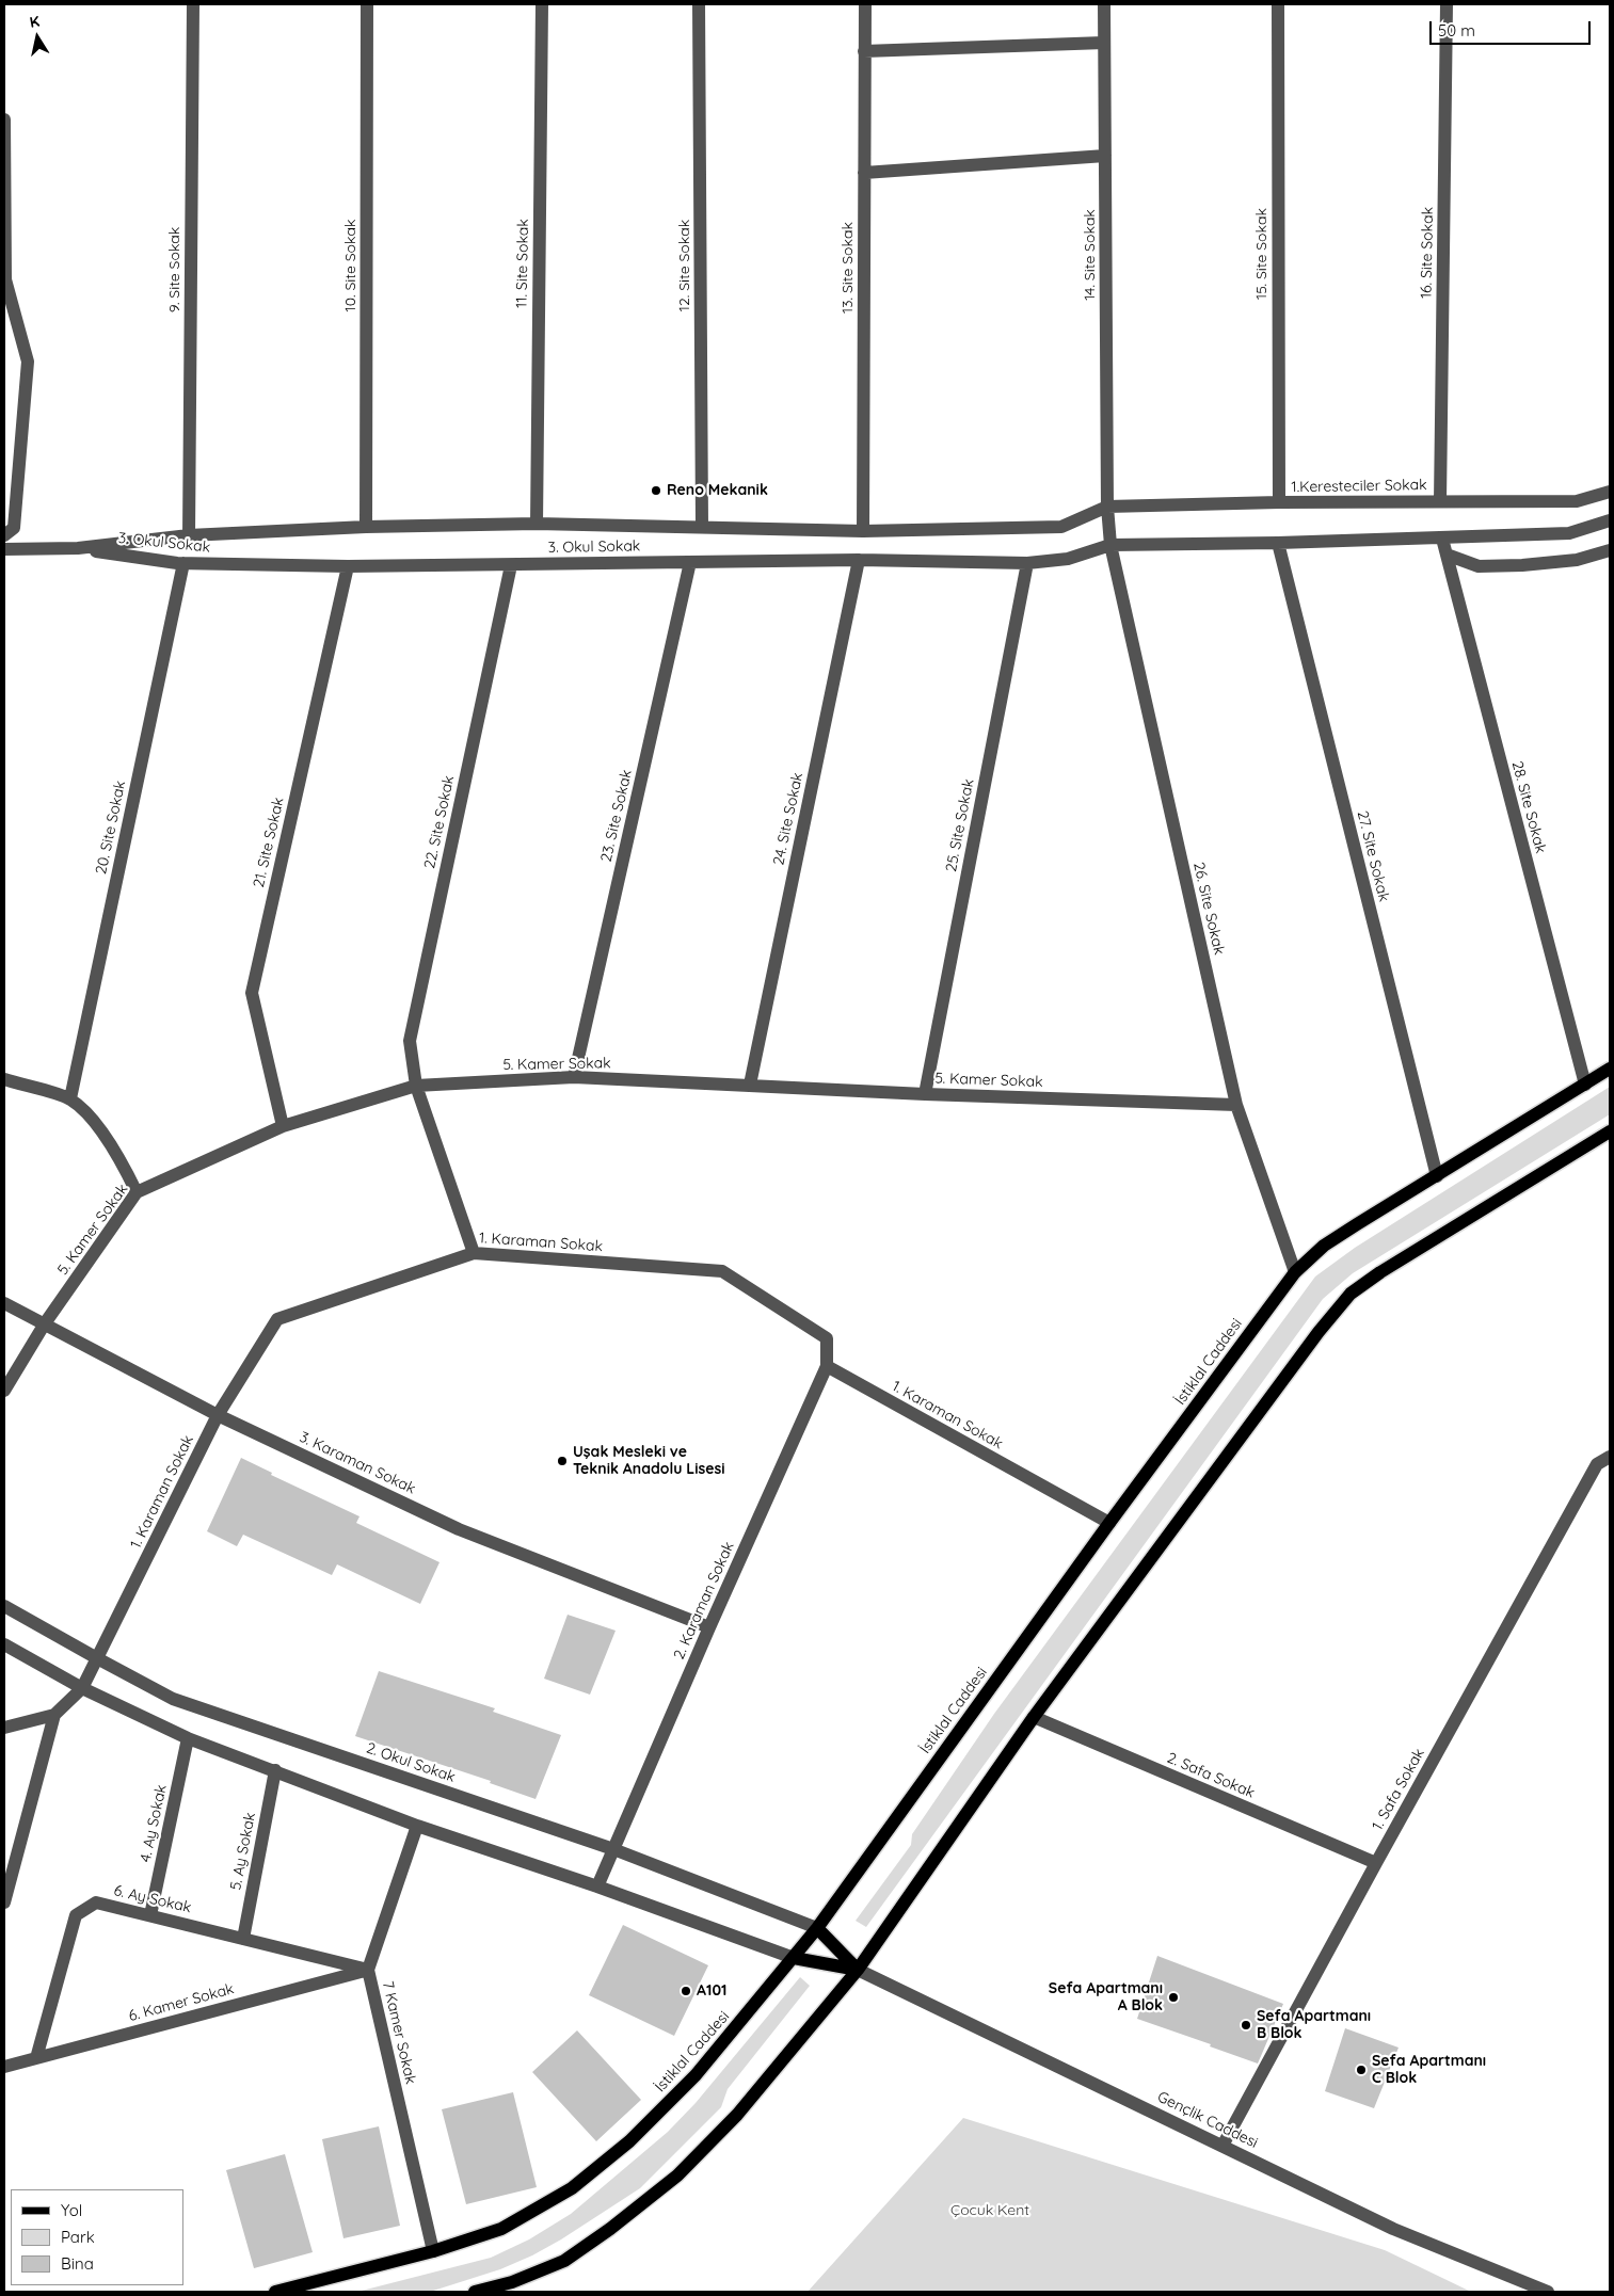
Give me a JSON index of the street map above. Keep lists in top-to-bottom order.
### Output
{
  "streets": {
    "main road": ["İstiklal Caddesi"],
    "street": [
      "16. Site Sokak",
      "15. Site Sokak",
      "14. Site Sokak",
      "11. Site Sokak",
      "10. Site Sokak",
      "12. Site Sokak",
      "13. Site Sokak",
      "9. Site Sokak",
      "1.Keresteciler Sokak",
      "3. Okul Sokak",
      "28. Site Sokak",
      "23. Site Sokak",
      "24. Site Sokak",
      "22. Site Sokak",
      "25. Site Sokak",
      "20. Site Sokak",
      "21. Site Sokak",
      "27. Site Sokak",
      "26. Site Sokak",
      "5. Kamer Sokak",
      "1. Karaman Sokak",
      "3. Karaman Sokak",
      "2. Karaman Sokak",
      "2. Okul Sokak",
      "2. Safa Sokak",
      "1. Safa Sokak",
      "4. Ay Sokak",
      "5. Ay Sokak",
      "6. Ay Sokak",
      "6. Kamer Sokak",
      "7 Kamer Sokak",
      "Gençlik Caddesi"
    ]
  },
  "crossings": [
    ["16. Site Sokak", "1.Keresteciler Sokak"],
    ["15. Site Sokak", "1.Keresteciler Sokak"],
    ["14. Site Sokak", "1.Keresteciler Sokak"],
    ["14. Site Sokak", "3. Okul Sokak"],
    ["14. Site Sokak", "26. Site Sokak"],
    ["11. Site Sokak", "3. Okul Sokak"],
    ["10. Site Sokak", "3. Okul Sokak"],
    ["12. Site Sokak", "3. Okul Sokak"],
    ["13. Site Sokak", "3. Okul Sokak"],
    ["9. Site Sokak", "3. Okul Sokak"],
    ["1.Keresteciler Sokak", "3. Okul Sokak"],
    ["3. Okul Sokak", "23. Site Sokak"],
    ["3. Okul Sokak", "24. Site Sokak"],
    ["3. Okul Sokak", "22. Site Sokak"],
    ["3. Okul Sokak", "25. Site Sokak"],
    ["3. Okul Sokak", "20. Site Sokak"],
    ["3. Okul Sokak", "21. Site Sokak"],
    ["3. Okul Sokak", "26. Site Sokak"],
    ["28. Site Sokak", "İstiklal Caddesi"],
    ["23. Site Sokak", "5. Kamer Sokak"],
    ["24. Site Sokak", "5. Kamer Sokak"],
    ["22. Site Sokak", "5. Kamer Sokak"],
    ["22. Site Sokak", "1. Karaman Sokak"],
    ["25. Site Sokak", "5. Kamer Sokak"],
    ["21. Site Sokak", "5. Kamer Sokak"],
    ["27. Site Sokak", "İstiklal Caddesi"],
    ["26. Site Sokak", "5. Kamer Sokak"],
    ["26. Site Sokak", "İstiklal Caddesi"],
    ["5. Kamer Sokak", "3. Karaman Sokak"],
    ["1. Karaman Sokak", "İstiklal Caddesi"],
    ["1. Karaman Sokak", "3. Karaman Sokak"],
    ["1. Karaman Sokak", "2. Karaman Sokak"],
    ["1. Karaman Sokak", "2. Okul Sokak"],
    ["İstiklal Caddesi", "2. Okul Sokak"],
    ["İstiklal Caddesi", "7 Kamer Sokak"],
    ["3. Karaman Sokak", "2. Karaman Sokak"],
    ["2. Karaman Sokak", "2. Okul Sokak"],
    ["2. Safa Sokak", "1. Safa Sokak"],
    ["1. Safa Sokak", "Gençlik Caddesi"],
    ["4. Ay Sokak", "6. Ay Sokak"],
    ["5. Ay Sokak", "6. Ay Sokak"],
    ["6. Ay Sokak", "6. Kamer Sokak"],
    ["6. Ay Sokak", "7 Kamer Sokak"],
    ["6. Kamer Sokak", "7 Kamer Sokak"]
  ],
  "parks": ["Çocuk Kent"],
  "places": [
    "Reno Mekanik",
    "Uşak Mesleki ve Teknik Anadolu Lisesi",
    "A101",
    "Sefa Apartmanı A Blok",
    "Sefa Apartmanı B Blok",
    "Sefa Apartmanı C Blok"
  ],
  "legend": ["Yol", "Park", "Bina"],
  "scale_bar": "50 m",
  "north": "top"
}
